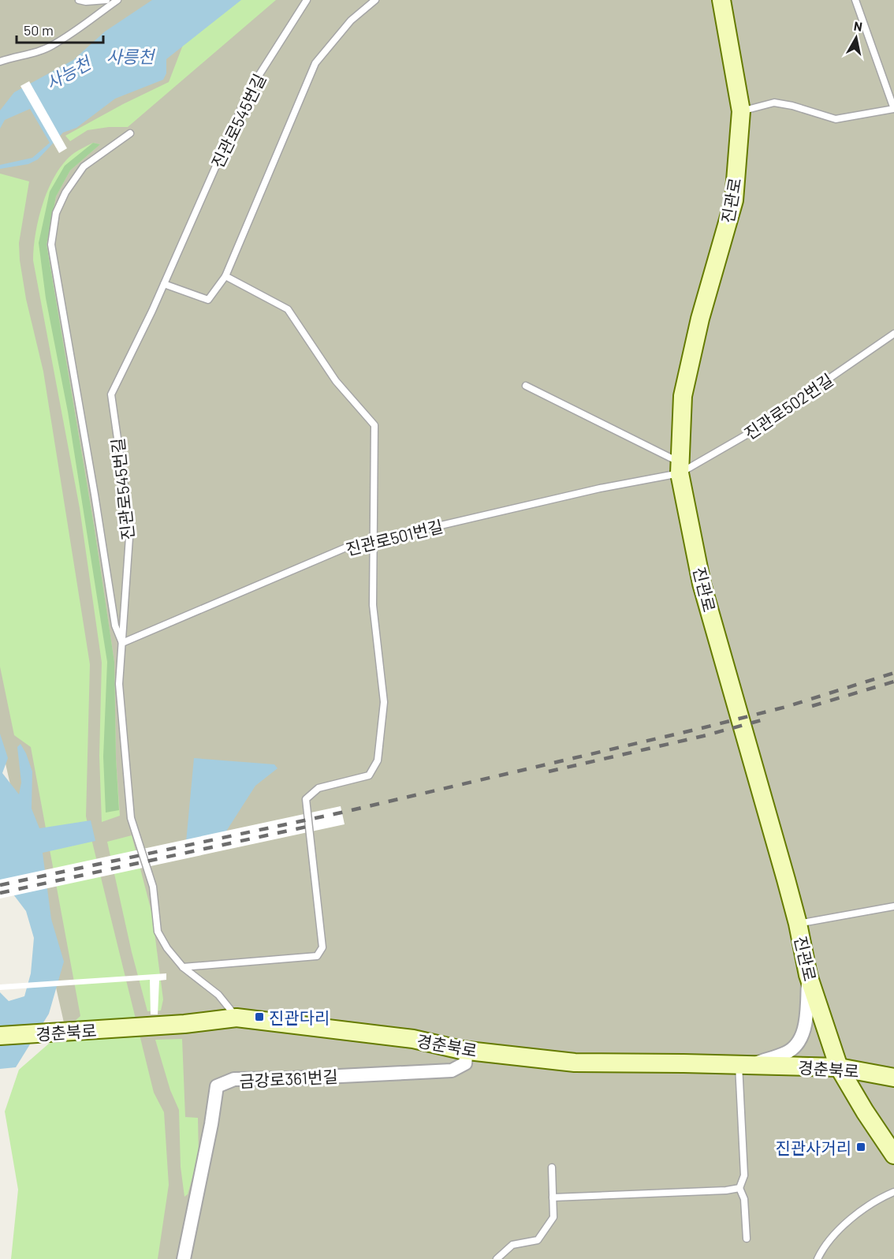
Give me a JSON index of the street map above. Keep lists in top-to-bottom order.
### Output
{
  "streets": {
    "street": ["진관로", "경춘북로", "금강로361번길"],
    "lane": ["진관로545번길", "진관로502번길", "진관로501번길"]
  },
  "crossings": [
    ["진관로545번길", "진관로501번길"],
    ["진관로545번길", "경춘북로"],
    ["진관로", "진관로502번길"],
    ["진관로", "진관로501번길"],
    ["진관로", "경춘북로"],
    ["진관로502번길", "진관로501번길"],
    ["경춘북로", "금강로361번길"]
  ],
  "water": ["사릉천", "사능천"],
  "places": {
    "transit": ["진관다리", "진관사거리"]
  },
  "scale_bar": "50 m",
  "north": "top"
}
